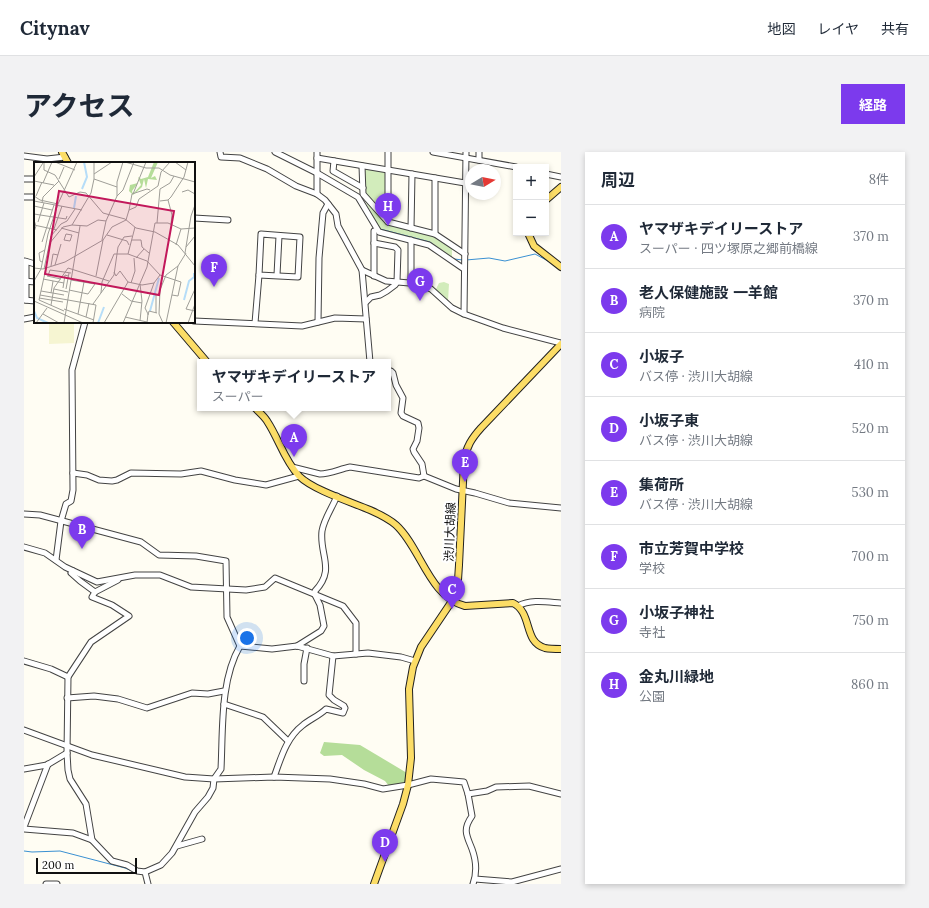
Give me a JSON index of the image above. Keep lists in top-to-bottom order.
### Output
{
  "streets": {
    "main road": ["渋川大胡線"]
  },
  "scale_bar": "200 m",
  "north": "right",
  "page": {
    "header": "Citynav",
    "nav": ["地図", "レイヤ", "共有"],
    "title": "アクセス",
    "buttons": "経路",
    "heading": ["周辺", "8件"],
    "map_buttons": ["+", "−"],
    "pins": [
      "H",
      "F",
      "G",
      "A",
      "E",
      "B",
      "C",
      "D"
    ],
    "list": [
      {
        "mark": "A",
        "name": "ヤマザキデイリーストア",
        "note": "スーパー · 四ツ塚原之郷前橋線",
        "value": "370 m"
      },
      {
        "mark": "B",
        "name": "老人保健施設 一羊館",
        "note": "病院",
        "value": "370 m"
      },
      {
        "mark": "C",
        "name": "小坂子",
        "note": "バス停 · 渋川大胡線",
        "value": "410 m"
      },
      {
        "mark": "D",
        "name": "小坂子東",
        "note": "バス停 · 渋川大胡線",
        "value": "520 m"
      },
      {
        "mark": "E",
        "name": "集荷所",
        "note": "バス停 · 渋川大胡線",
        "value": "530 m"
      },
      {
        "mark": "F",
        "name": "市立芳賀中学校",
        "note": "学校",
        "value": "700 m"
      },
      {
        "mark": "G",
        "name": "小坂子神社",
        "note": "寺社",
        "value": "750 m"
      },
      {
        "mark": "H",
        "name": "金丸川緑地",
        "note": "公園",
        "value": "860 m"
      }
    ],
    "popup": ["ヤマザキデイリーストア", "スーパー"],
    "scale": "200 m"
  }
}
